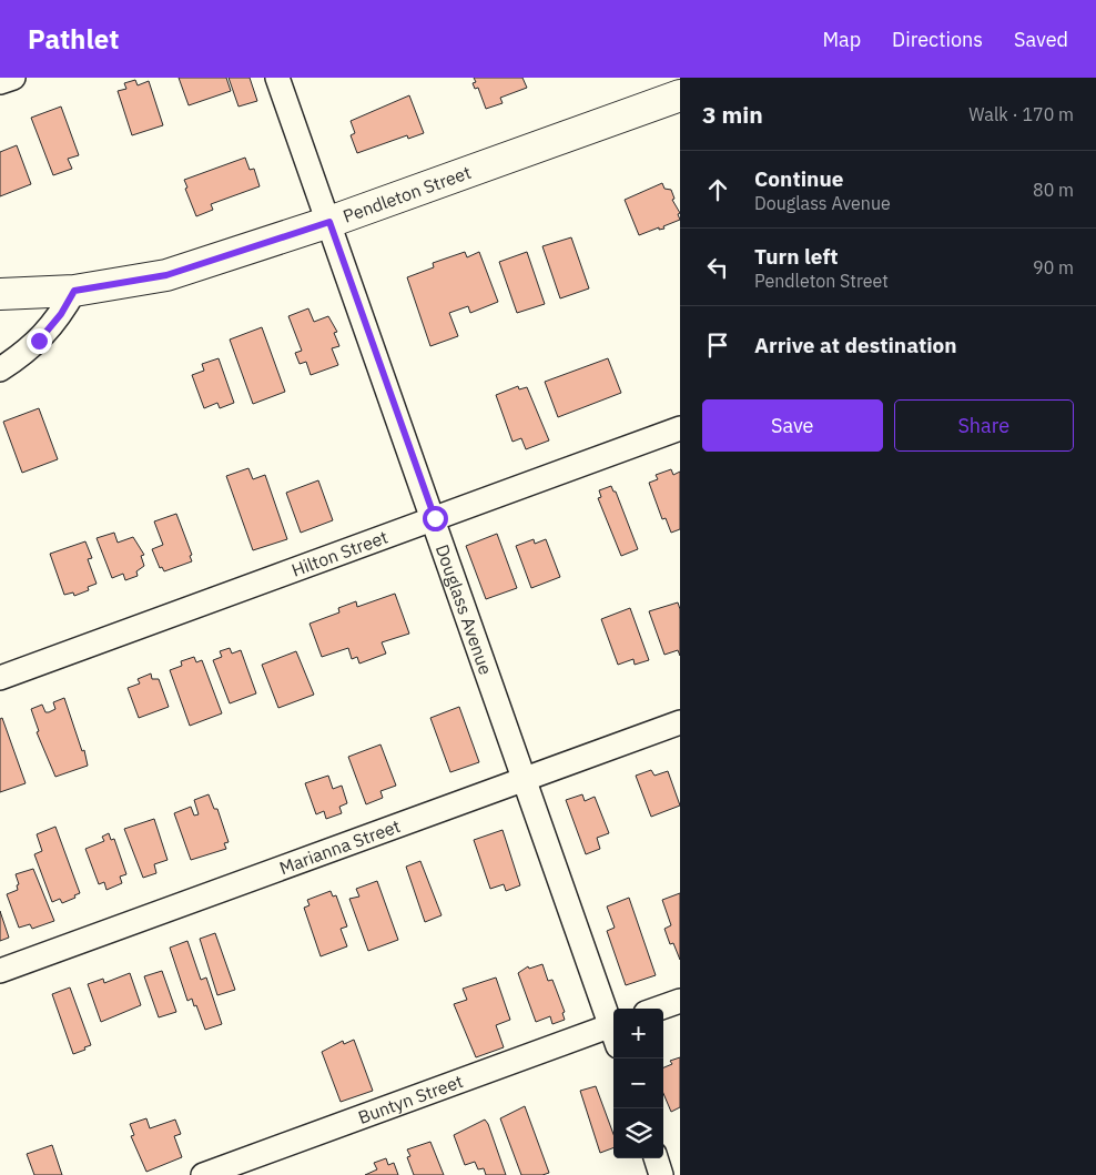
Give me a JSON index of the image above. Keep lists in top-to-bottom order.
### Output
{
  "streets": {
    "main road": ["Pendleton Street"],
    "street": [
      "Hilton Street",
      "Douglass Avenue",
      "Marianna Street",
      "Buntyn Street"
    ]
  },
  "crossings": [
    ["Pendleton Street", "Douglass Avenue"],
    ["Hilton Street", "Douglass Avenue"],
    ["Douglass Avenue", "Marianna Street"]
  ],
  "page": {
    "header": "Pathlet",
    "nav": ["Map", "Directions", "Saved"],
    "heading": ["3 min", "Walk · 170 m"],
    "list": [
      ["Continue", "Douglass Avenue", "80 m"],
      ["Turn left", "Pendleton Street", "90 m"],
      "Arrive at destination"
    ],
    "buttons": ["Save", "Share"],
    "map_buttons": ["+", "−"]
  }
}
